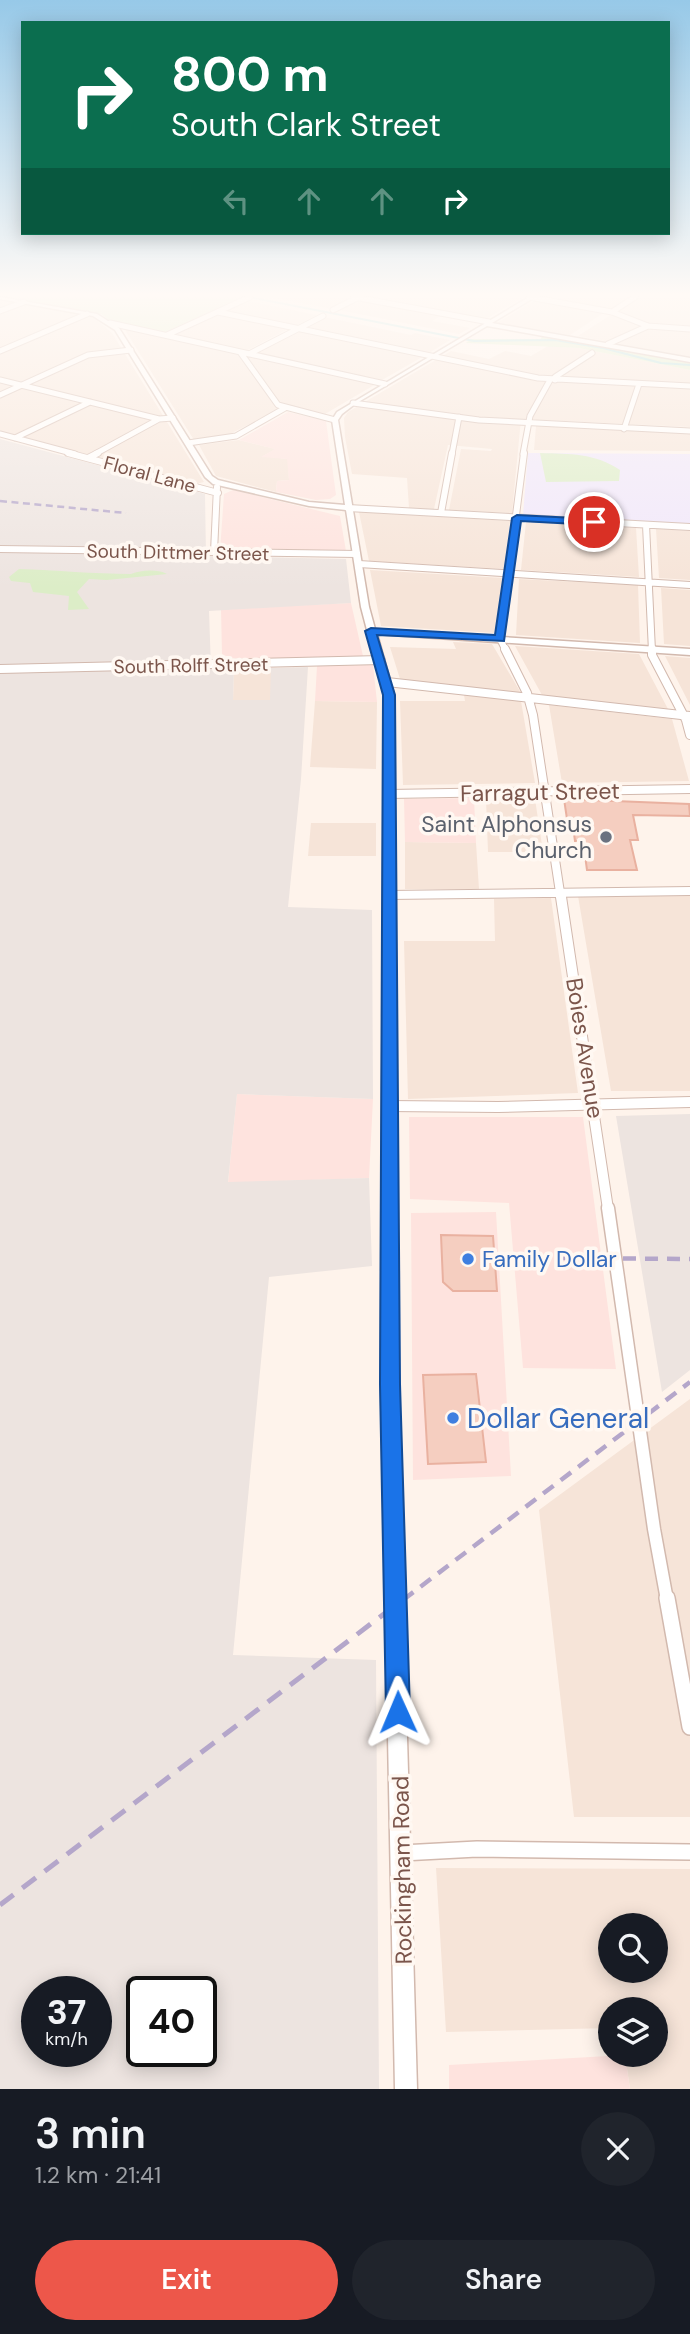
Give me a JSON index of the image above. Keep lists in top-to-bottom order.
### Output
{
  "streets": {
    "street": [
      "Floral Lane",
      "South Dittmer Street",
      "South Rolff Street",
      "Farragut Street",
      "Boies Avenue",
      "Rockingham Road"
    ]
  },
  "crossings": [
    ["South Dittmer Street", "Rockingham Road"],
    ["South Rolff Street", "Rockingham Road"],
    ["Farragut Street", "Boies Avenue"],
    ["Farragut Street", "Rockingham Road"]
  ],
  "places": ["Saint Alphonsus Church", "Family Dollar", "Dollar General"],
  "page": {
    "turn": ["800 m", "South Clark Street"],
    "speed": "37 km/h",
    "limit": "40",
    "heading": ["3 min", "1.2 km · 21:41"],
    "buttons": ["Exit", "Share"]
  }
}
